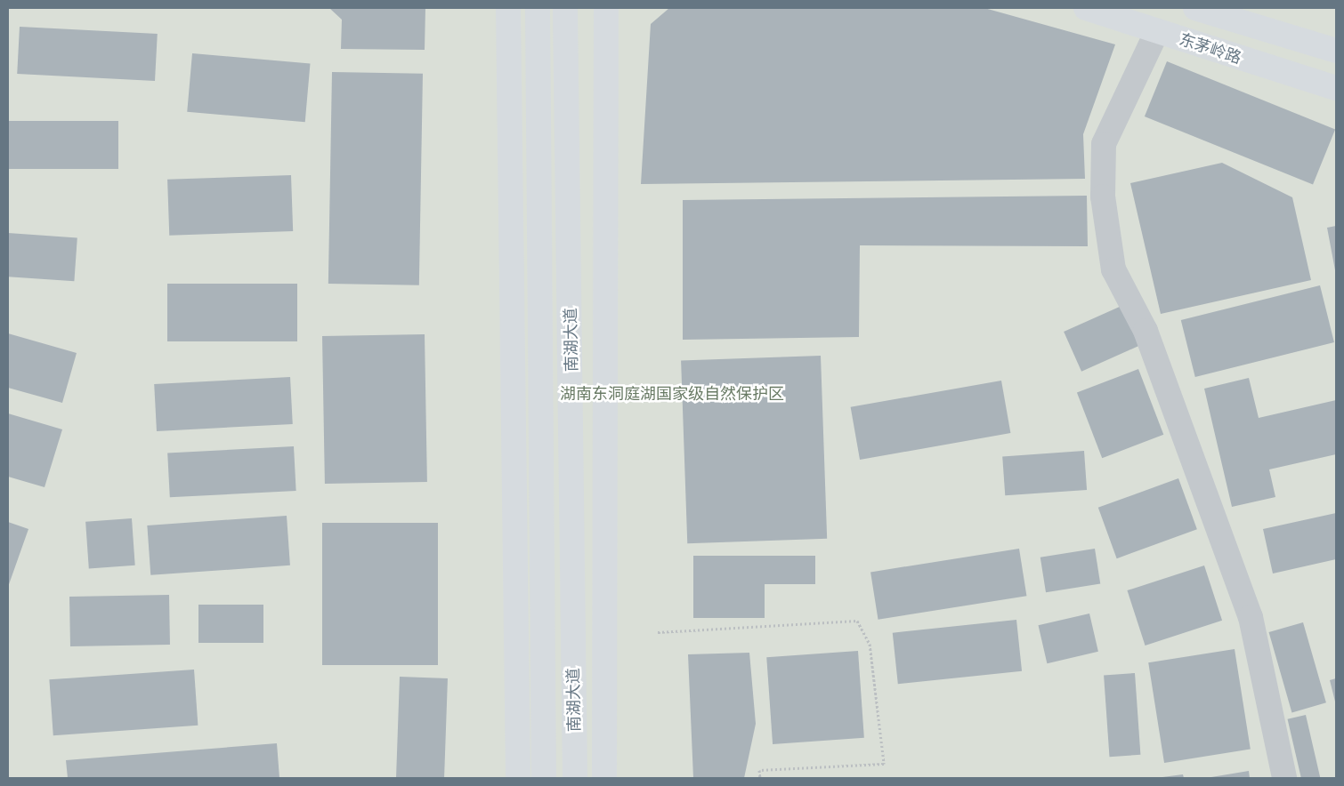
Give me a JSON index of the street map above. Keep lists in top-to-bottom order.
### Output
{
  "streets": {
    "main road": ["东茅岭路", "南湖大道"]
  },
  "parks": ["湖南东洞庭湖国家级自然保护区"]
}
